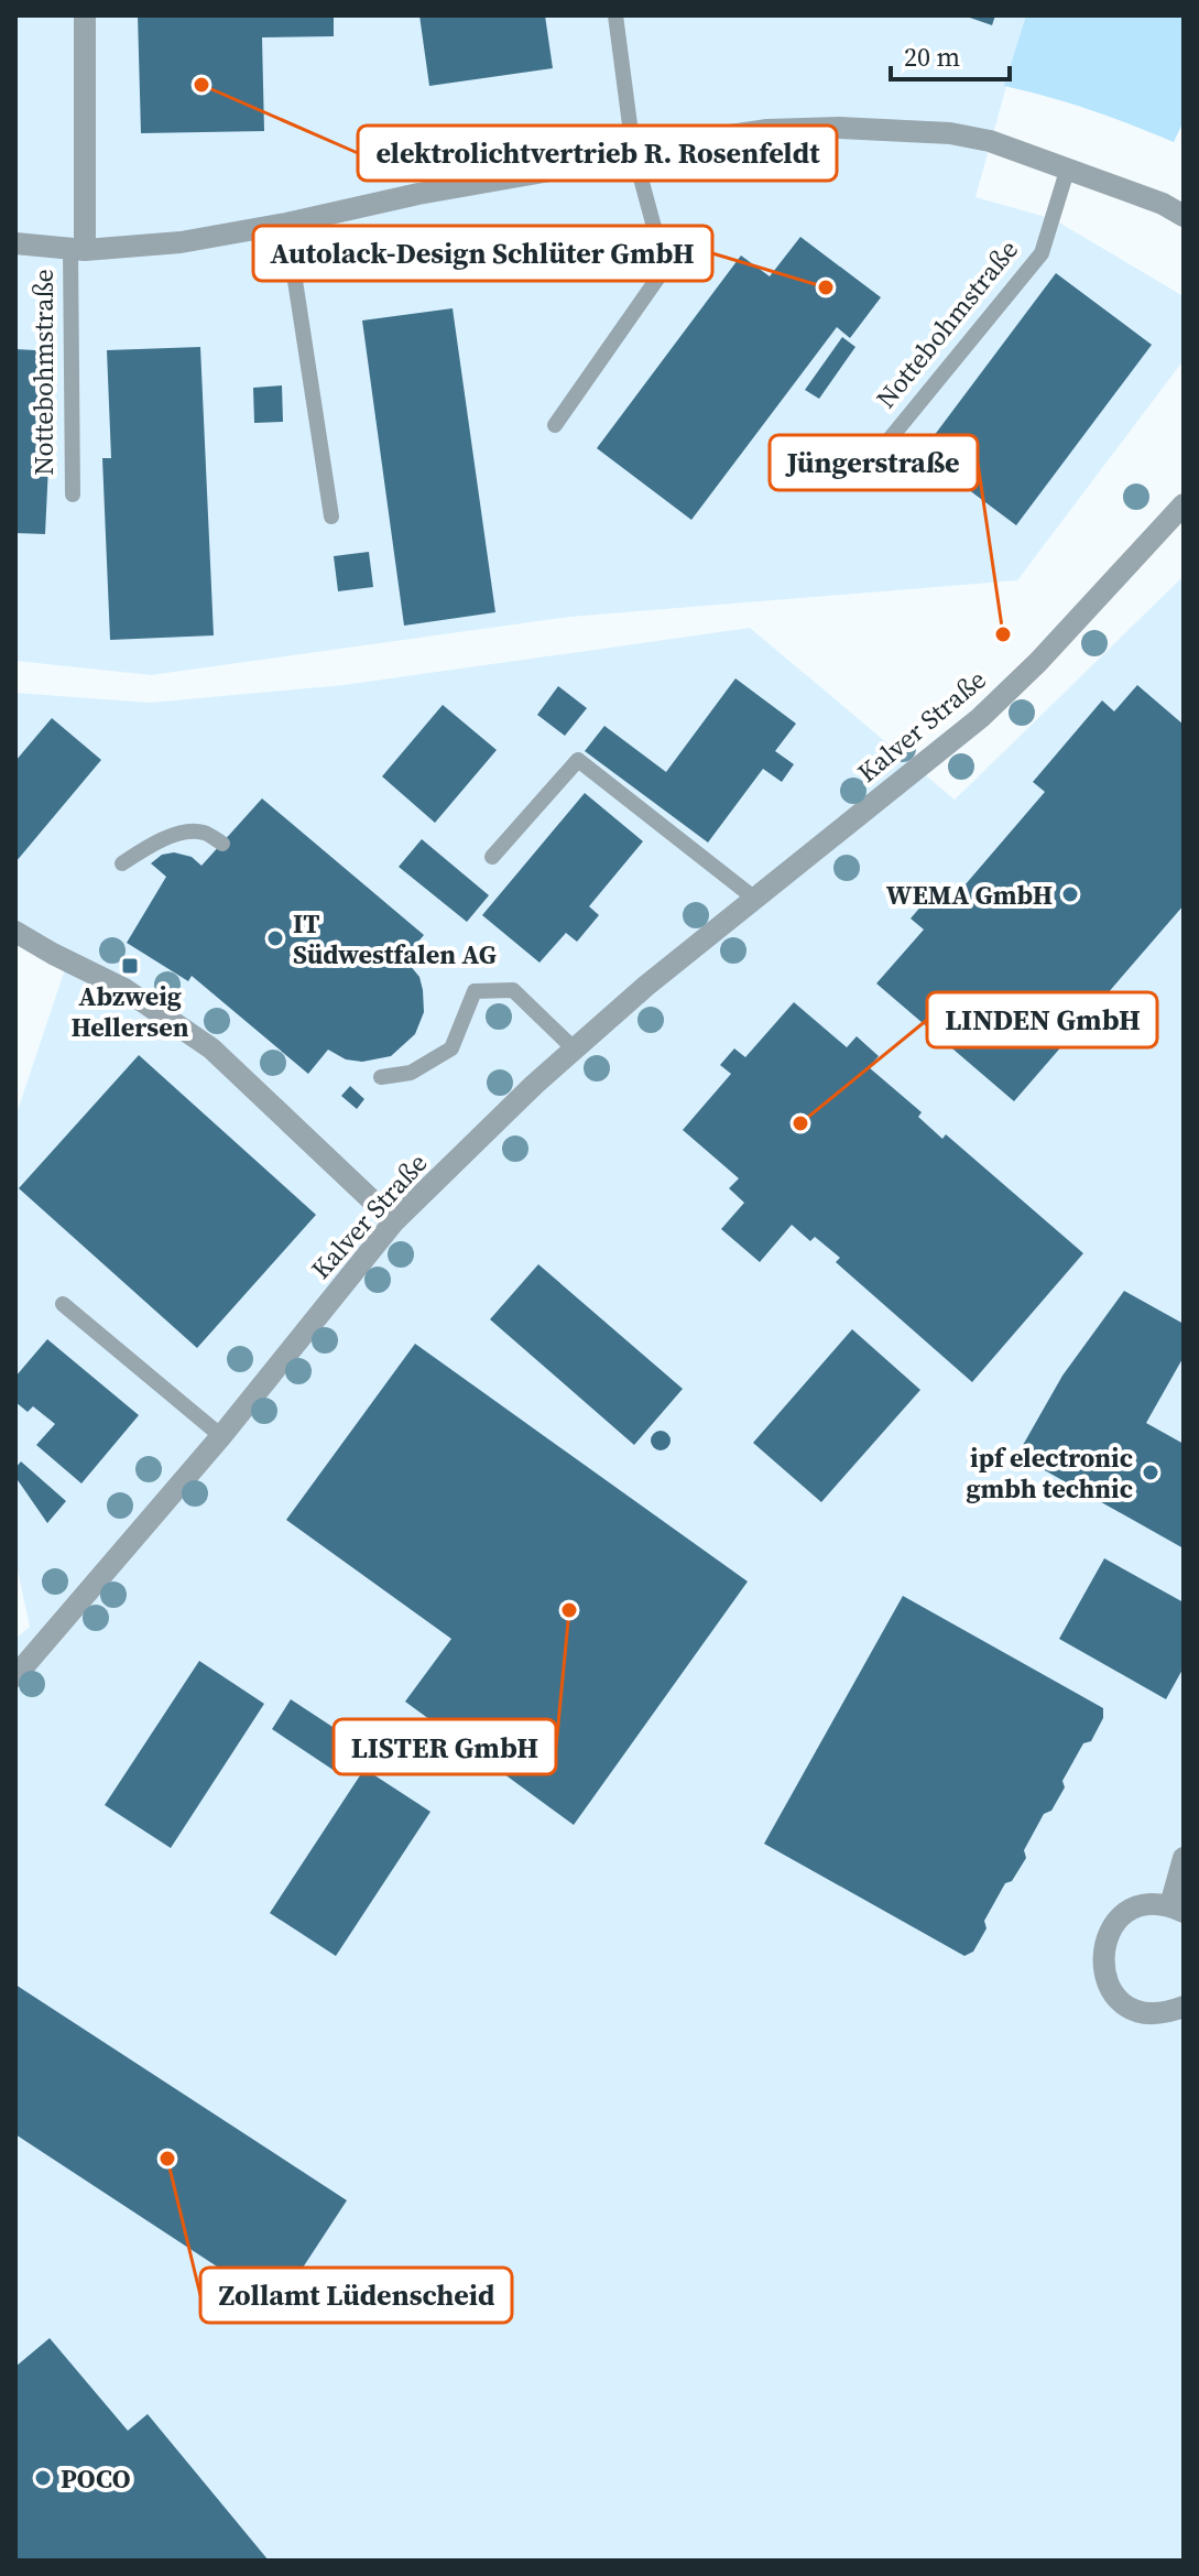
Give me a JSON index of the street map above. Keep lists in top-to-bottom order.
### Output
{
  "streets": {
    "street": ["Nottebohmstraße", "Kalver Straße"]
  },
  "places": {
    "other": [
      "elektrolichtvertrieb R. Rosenfeldt",
      "Autolack-Design Schlüter GmbH",
      "Jüngerstraße",
      "WEMA GmbH",
      "IT Südwestfalen AG",
      "LINDEN GmbH",
      "ipf electronic gmbh technic",
      "LISTER GmbH",
      "Zollamt Lüdenscheid",
      "POCO"
    ],
    "transit": ["Abzweig Hellersen"]
  },
  "scale_bar": "20 m"
}
